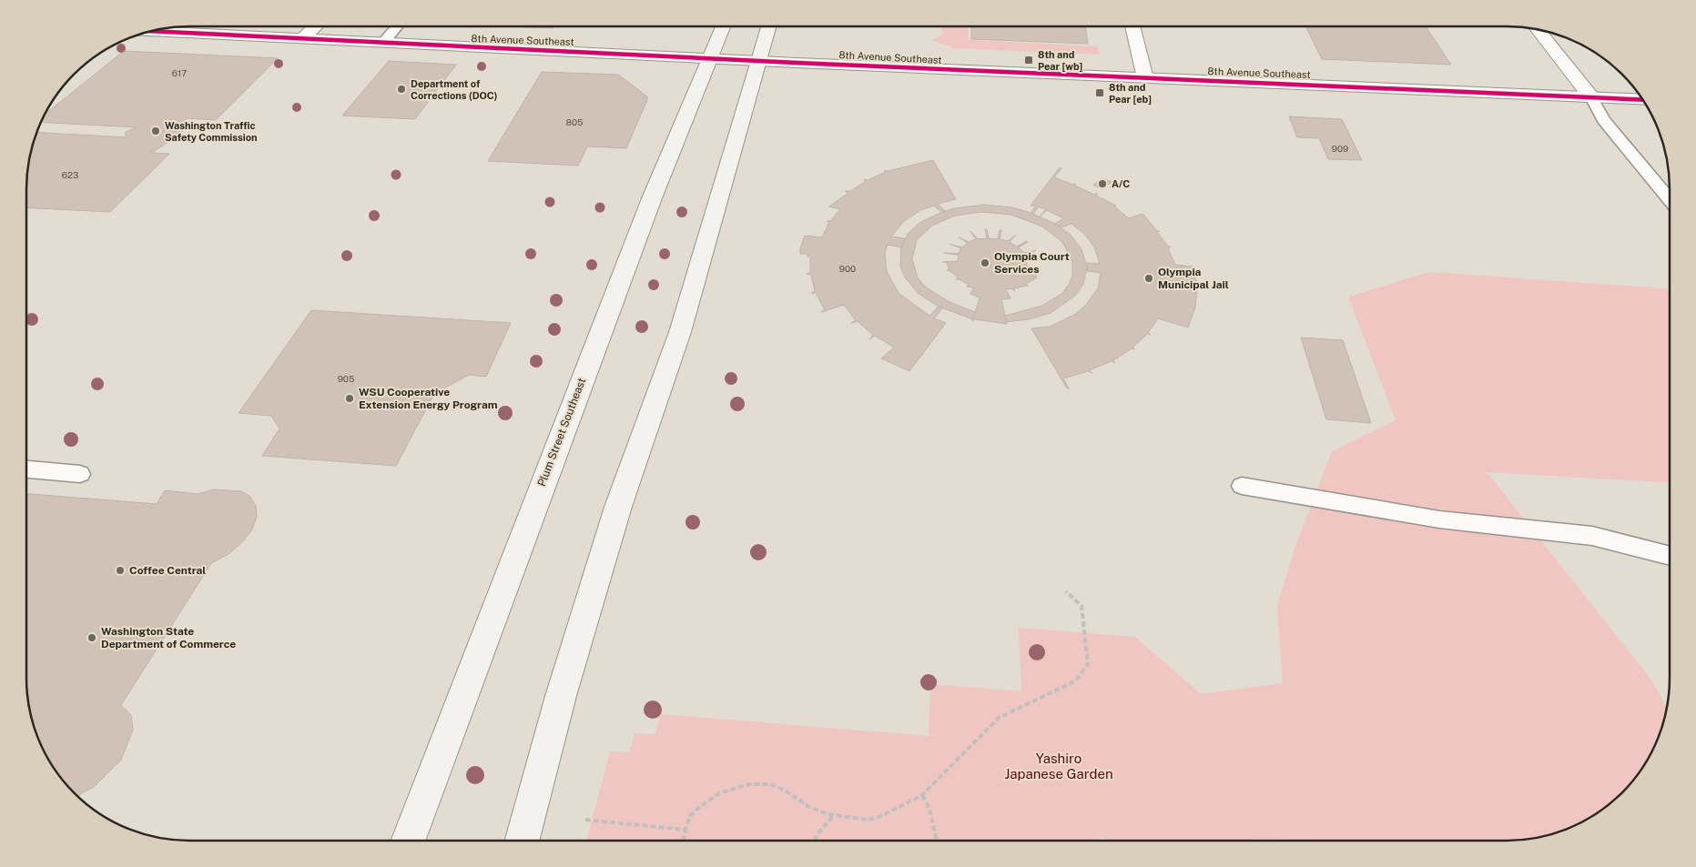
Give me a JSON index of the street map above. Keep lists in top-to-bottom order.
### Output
{
  "streets": {
    "main road": ["Plum Street Southeast"],
    "street": ["8th Avenue Southeast"]
  },
  "crossings": [
    ["8th Avenue Southeast", "Plum Street Southeast"]
  ],
  "parks": ["Yashiro Japanese Garden"],
  "places": {
    "transit": ["8th and Pear [wb]", "8th and Pear [eb]"],
    "other": [
      "Department of Corrections (DOC)",
      "Washington Traffic Safety Commission",
      "A/C",
      "Olympia Court Services",
      "Olympia Municipal Jail",
      "WSU Cooperative Extension Energy Program",
      "Coffee Central",
      "Washington State Department of Commerce"
    ]
  },
  "house_numbers": [
    "617",
    "805",
    "909",
    "623",
    "900",
    "905"
  ]
}
